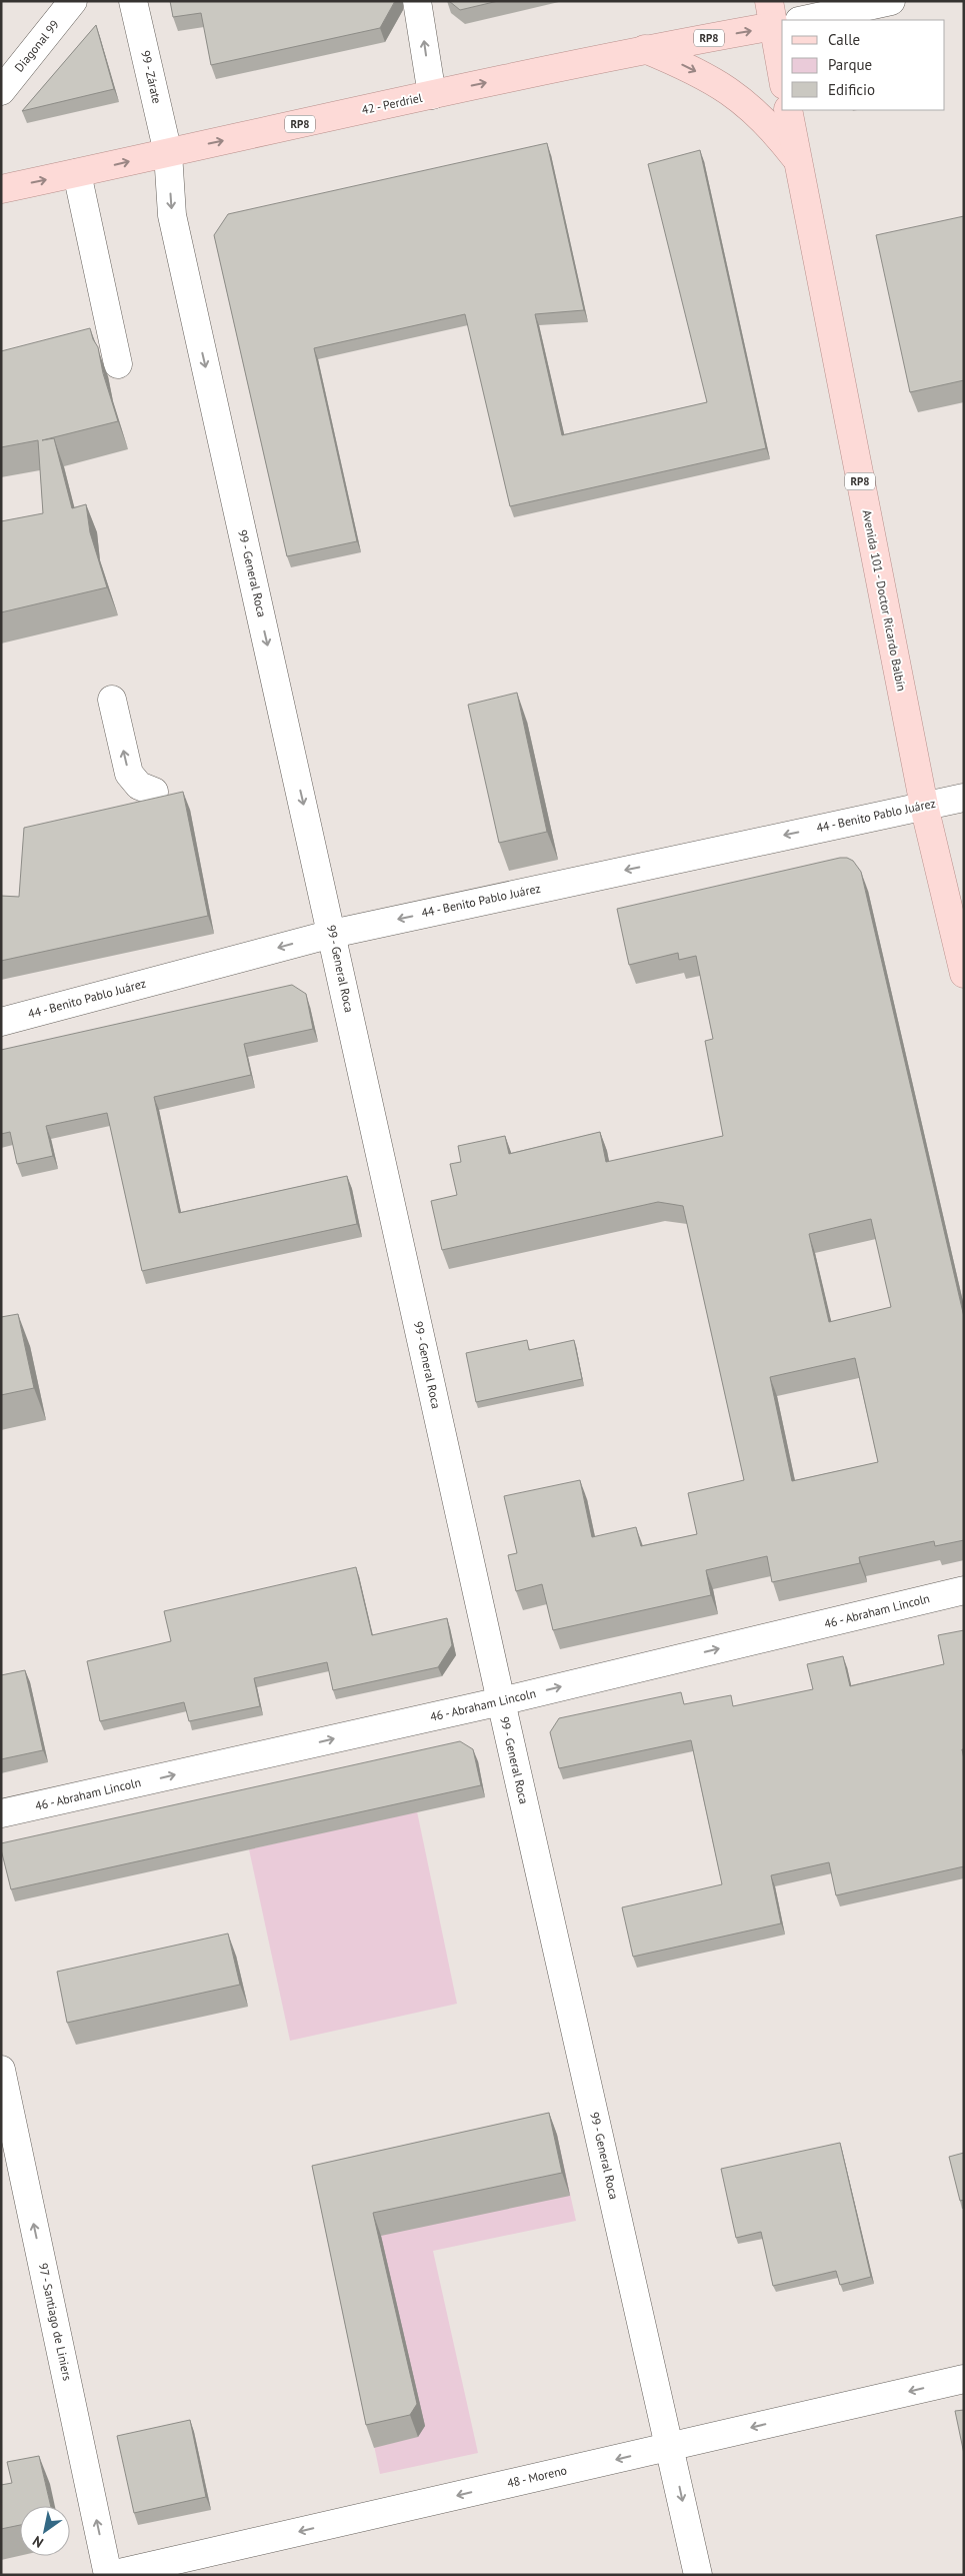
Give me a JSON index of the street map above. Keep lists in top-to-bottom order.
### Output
{
  "streets": {
    "main road": ["RP8", "42 - Perdriel", "Avenida 101 - Doctor Ricardo Balbín"],
    "street": [
      "Diagonal 99",
      "99 - Zárate",
      "99 - General Roca",
      "44 - Benito Pablo Juárez",
      "46 - Abraham Lincoln",
      "97 - Santiago de Liniers",
      "48 - Moreno"
    ]
  },
  "crossings": [
    ["99 - Zárate", "42 - Perdriel"],
    ["99 - Zárate", "99 - General Roca"],
    ["42 - Perdriel", "99 - General Roca"],
    ["99 - General Roca", "44 - Benito Pablo Juárez"],
    ["99 - General Roca", "46 - Abraham Lincoln"],
    ["99 - General Roca", "48 - Moreno"],
    ["Avenida 101 - Doctor Ricardo Balbín", "44 - Benito Pablo Juárez"],
    ["97 - Santiago de Liniers", "48 - Moreno"]
  ],
  "one_way": [
    "42 - Perdriel",
    "44 - Benito Pablo Juárez",
    "46 - Abraham Lincoln",
    "97 - Santiago de Liniers",
    "48 - Moreno"
  ],
  "legend": ["Calle", "Parque", "Edificio"],
  "north": "bottom left"
}
